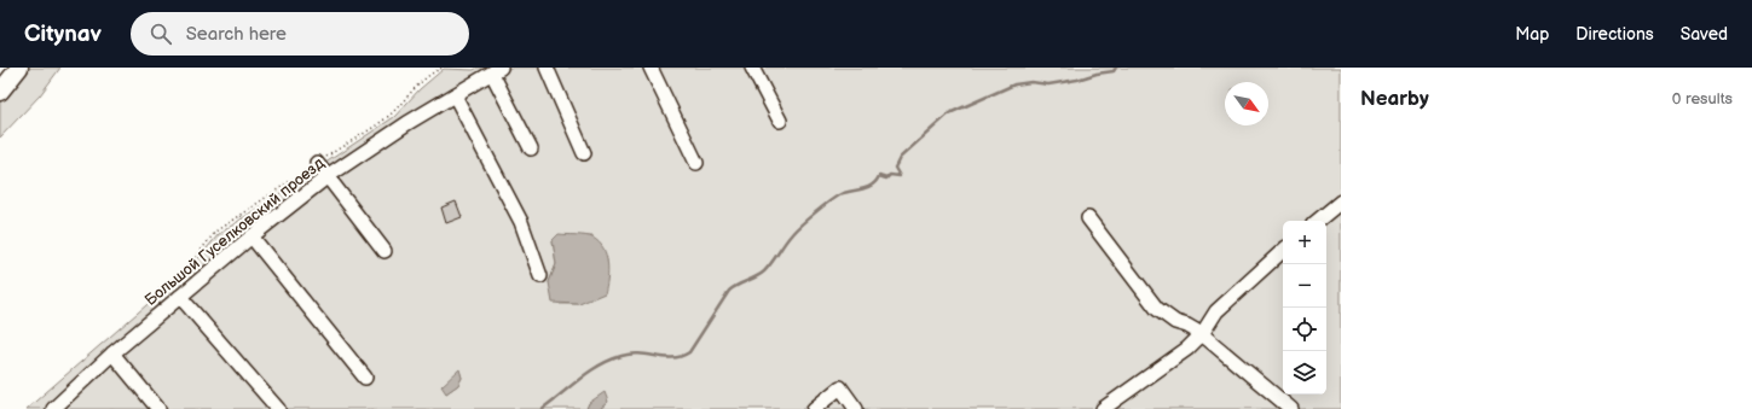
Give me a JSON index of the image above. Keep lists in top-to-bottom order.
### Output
{
  "streets": {
    "street": ["Большой Гуселковский проезд"]
  },
  "north": "bottom right",
  "page": {
    "header": "Citynav",
    "search": "Search here",
    "nav": ["Map", "Directions", "Saved"],
    "heading": ["Nearby", "0 results"],
    "map_buttons": ["+", "−"]
  }
}
